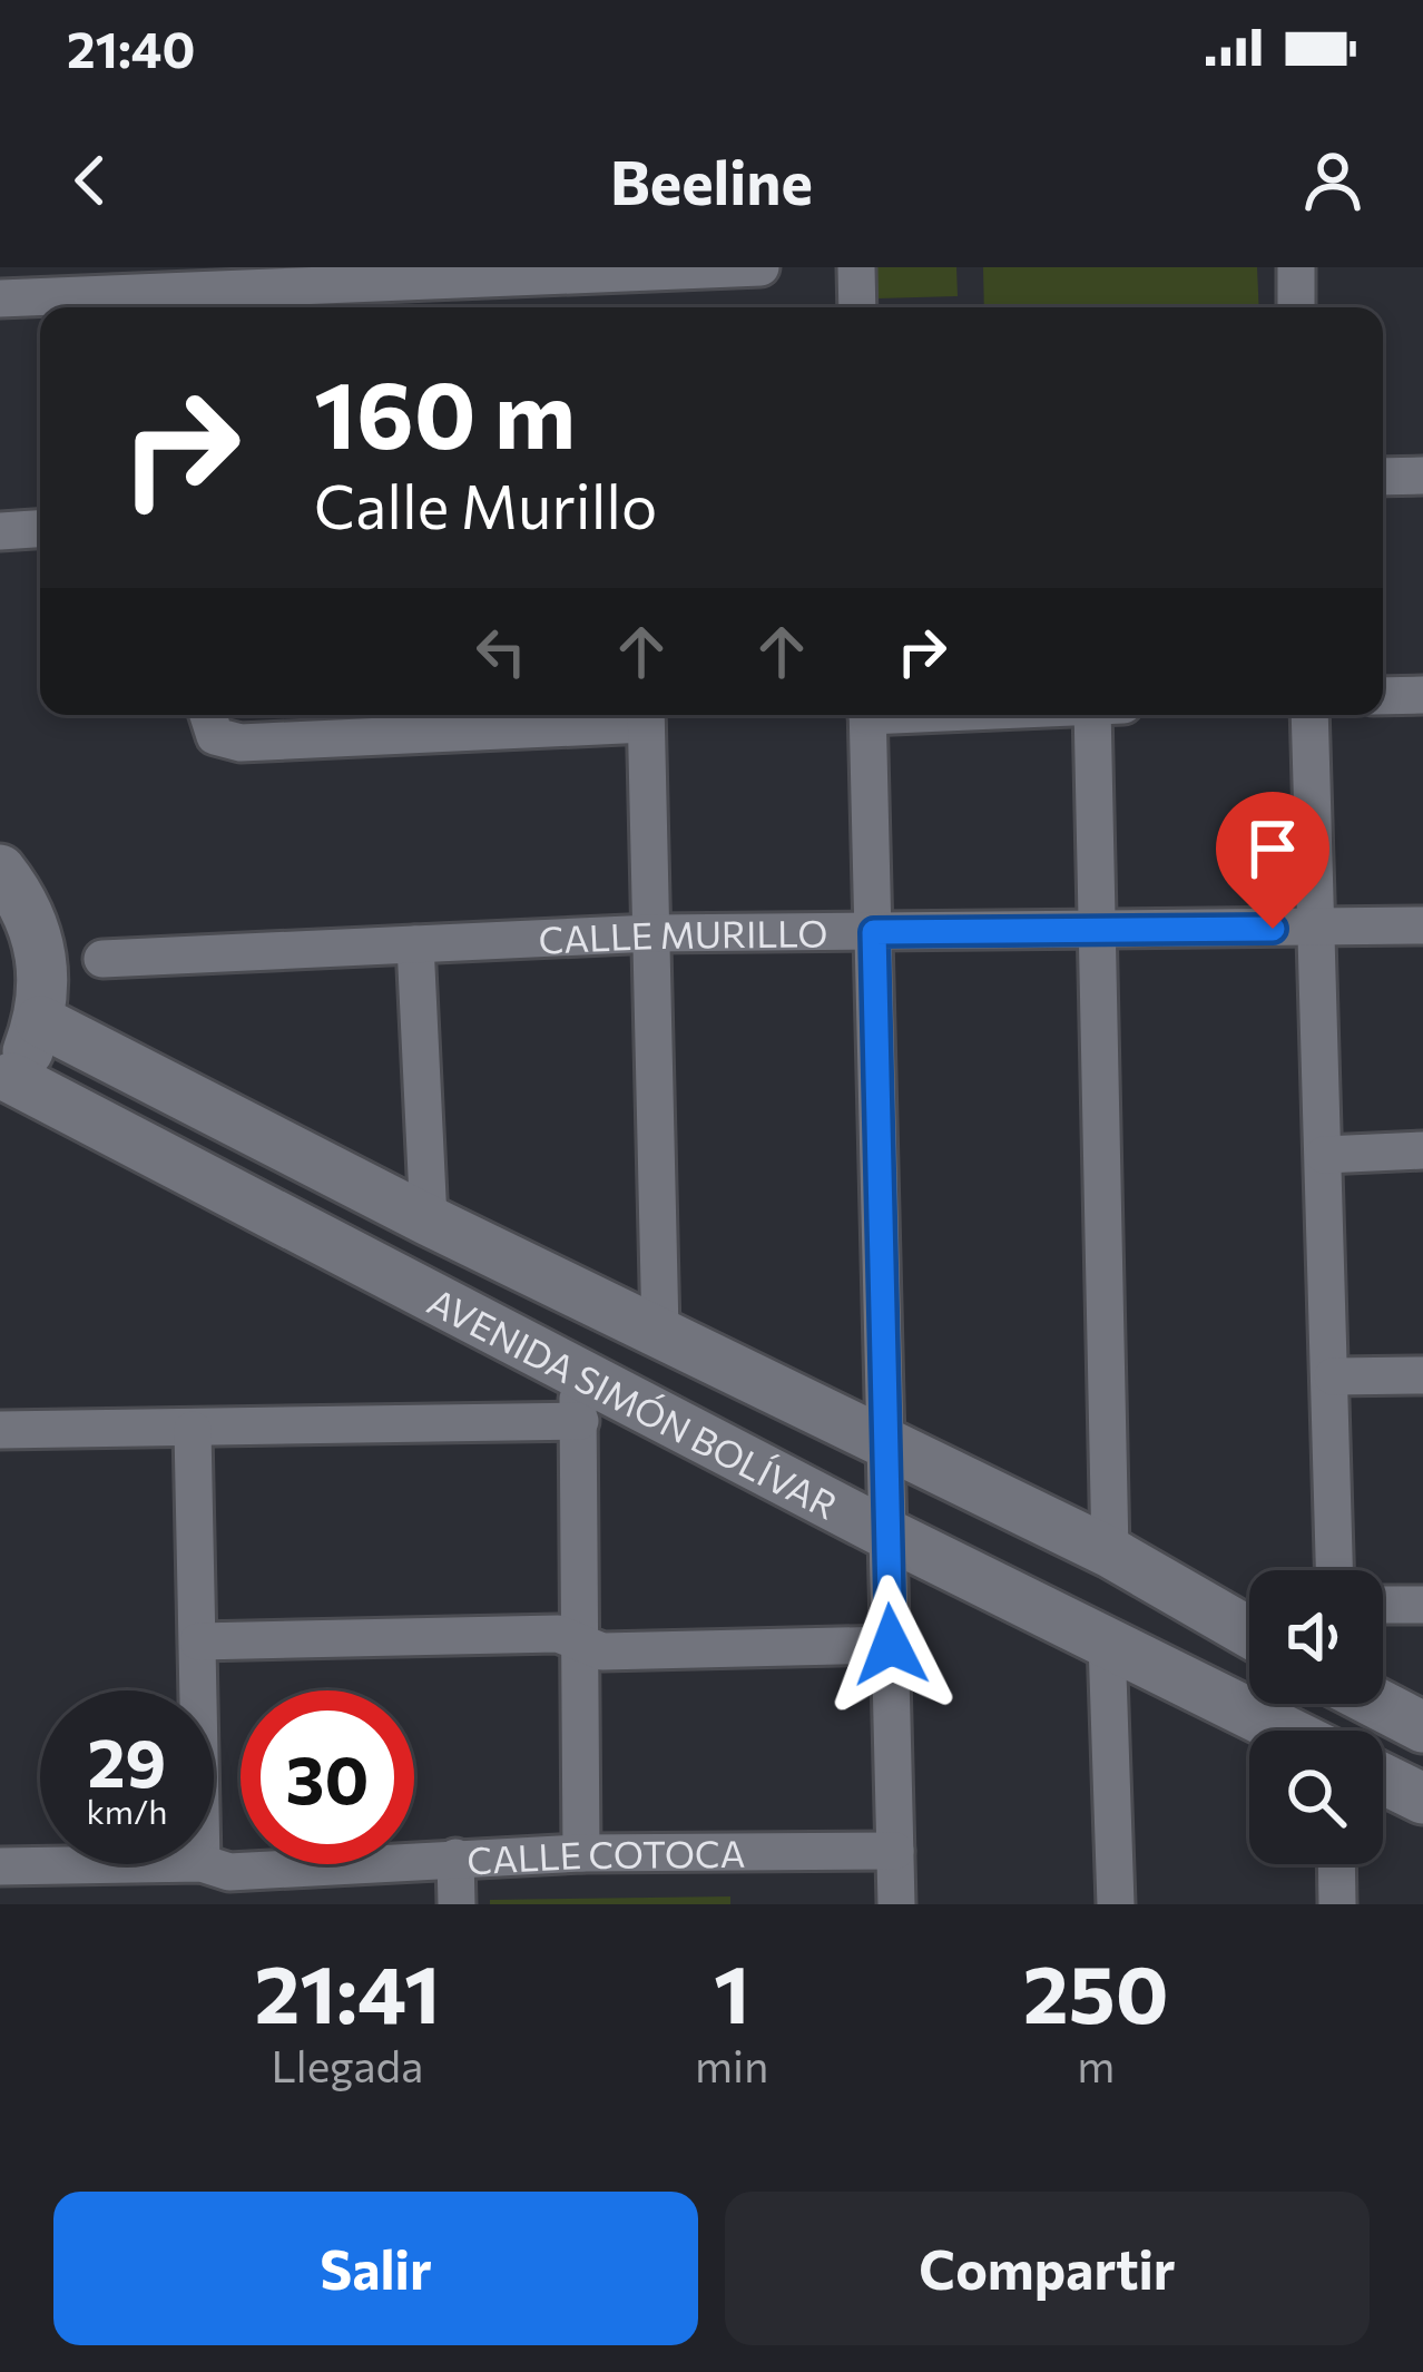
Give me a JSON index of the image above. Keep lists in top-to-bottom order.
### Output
{
  "streets": {
    "street": ["CALLE MURILLO", "AVENIDA SIMÓN BOLÍVAR", "CALLE COTOCA"]
  },
  "page": {
    "status": "21:40",
    "header": "Beeline",
    "turn": ["160 m", "Calle Murillo"],
    "speed": "29 km/h",
    "limit": "30",
    "eta": [
      "21:41",
      "Llegada",
      "1",
      "min",
      "250",
      "m"
    ],
    "buttons": ["Salir", "Compartir"]
  }
}
